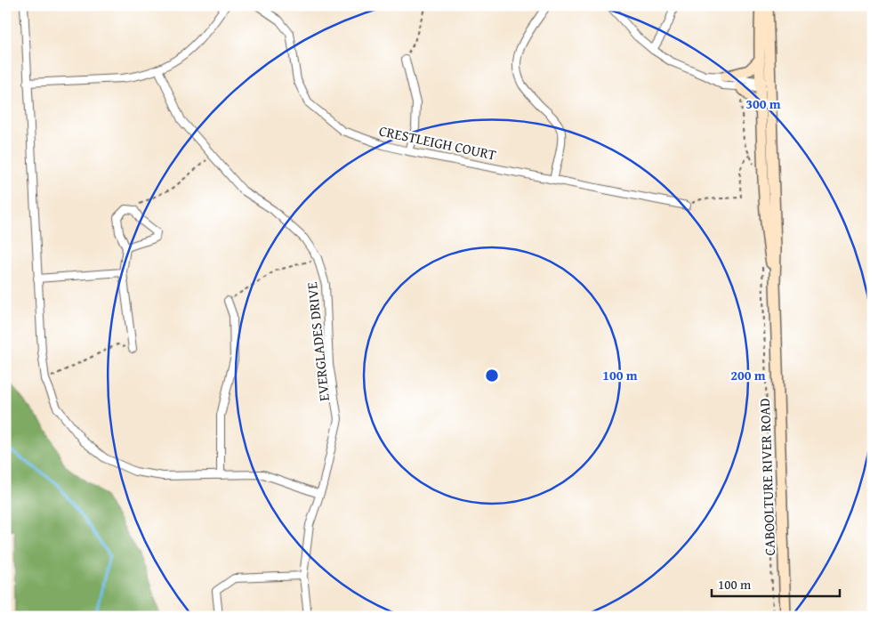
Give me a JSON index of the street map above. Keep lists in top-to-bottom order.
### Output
{
  "streets": {
    "main road": ["CABOOLTURE RIVER ROAD"],
    "street": ["CRESTLEIGH COURT", "EVERGLADES DRIVE"]
  },
  "scale_bar": "100 m",
  "rings": ["300 m", "100 m", "200 m"]
}
